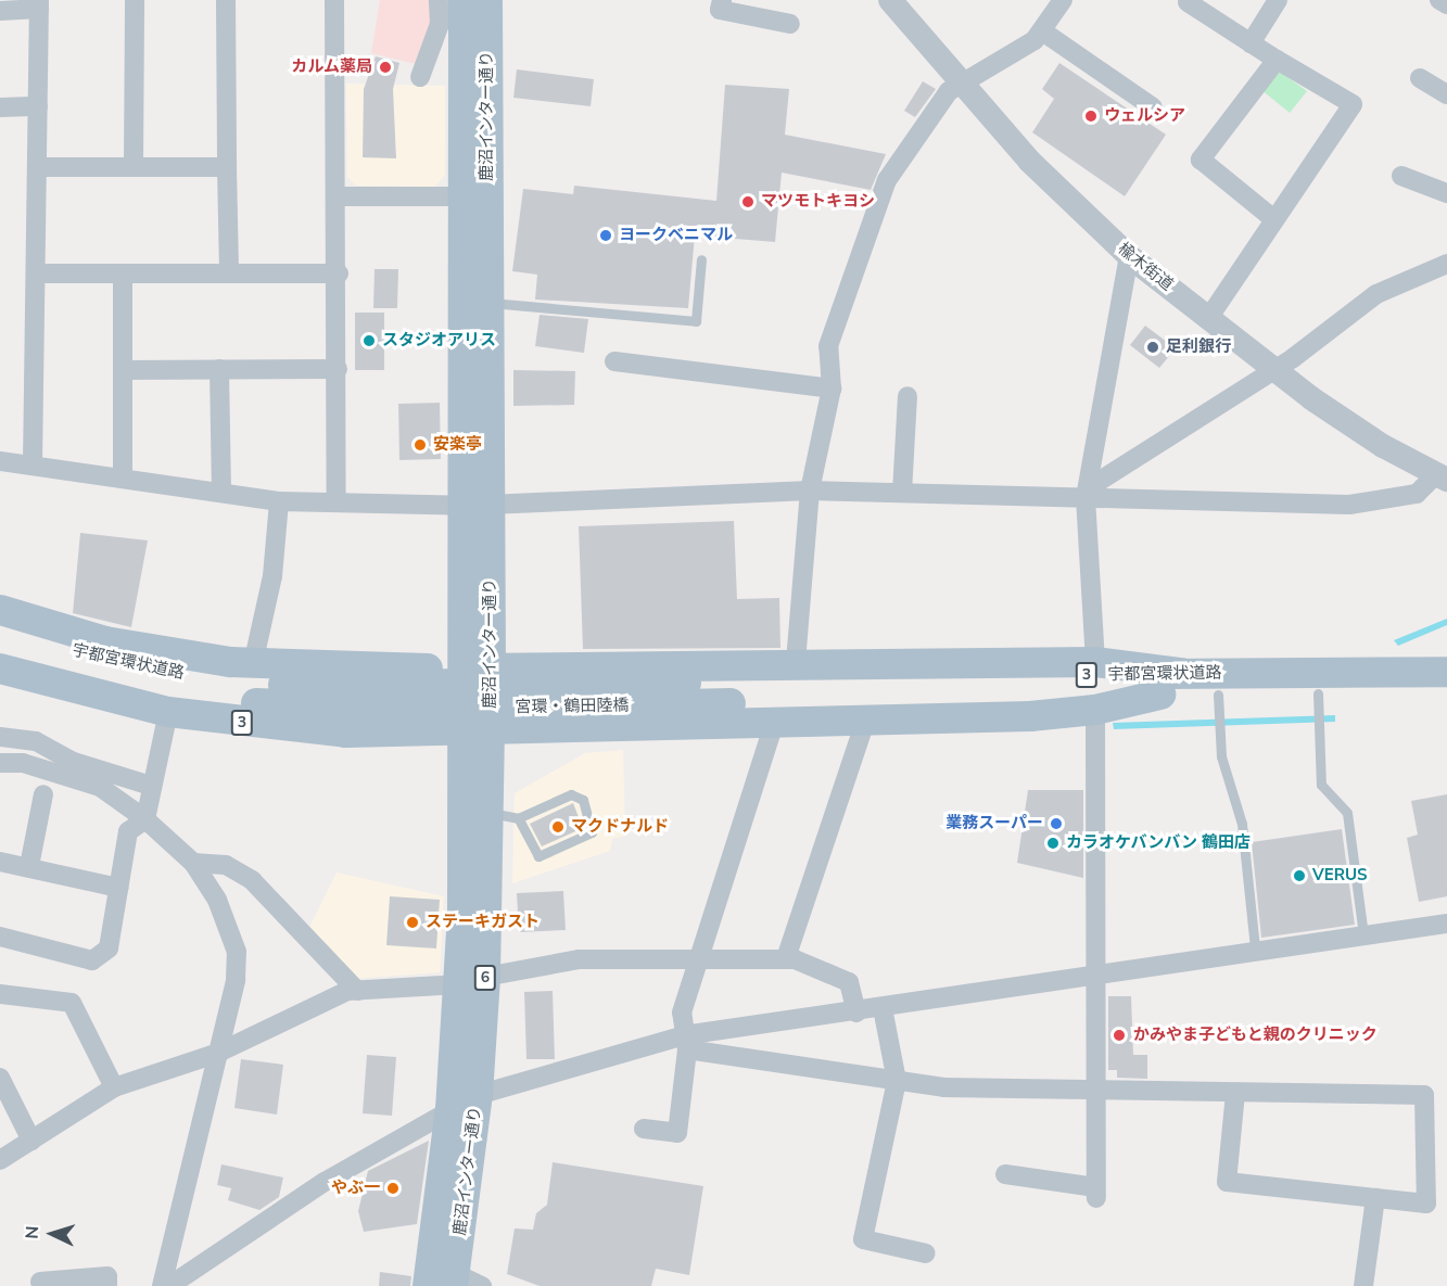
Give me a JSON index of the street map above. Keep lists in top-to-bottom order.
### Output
{
  "streets": {
    "main road": [
      "鹿沼インター通り",
      "宇都宮環状道路",
      "3",
      "宮環・鶴田陸橋",
      "6"
    ],
    "street": ["楡木街道"]
  },
  "crossings": [
    ["鹿沼インター通り", "3"],
    ["宇都宮環状道路", "3"],
    ["宇都宮環状道路", "宮環・鶴田陸橋"],
    ["3", "宮環・鶴田陸橋"]
  ],
  "places": [
    "カルム薬局",
    "ウェルシア",
    "マツモトキヨシ",
    "ヨークベニマル",
    "スタジオアリス",
    "足利銀行",
    "安楽亭",
    "業務スーパー",
    "マクドナルド",
    "カラオケバンバン 鶴田店",
    "VERUS",
    "ステーキガスト",
    "かみやま子どもと親のクリニック",
    "やぶ一"
  ],
  "north": "left"
}
